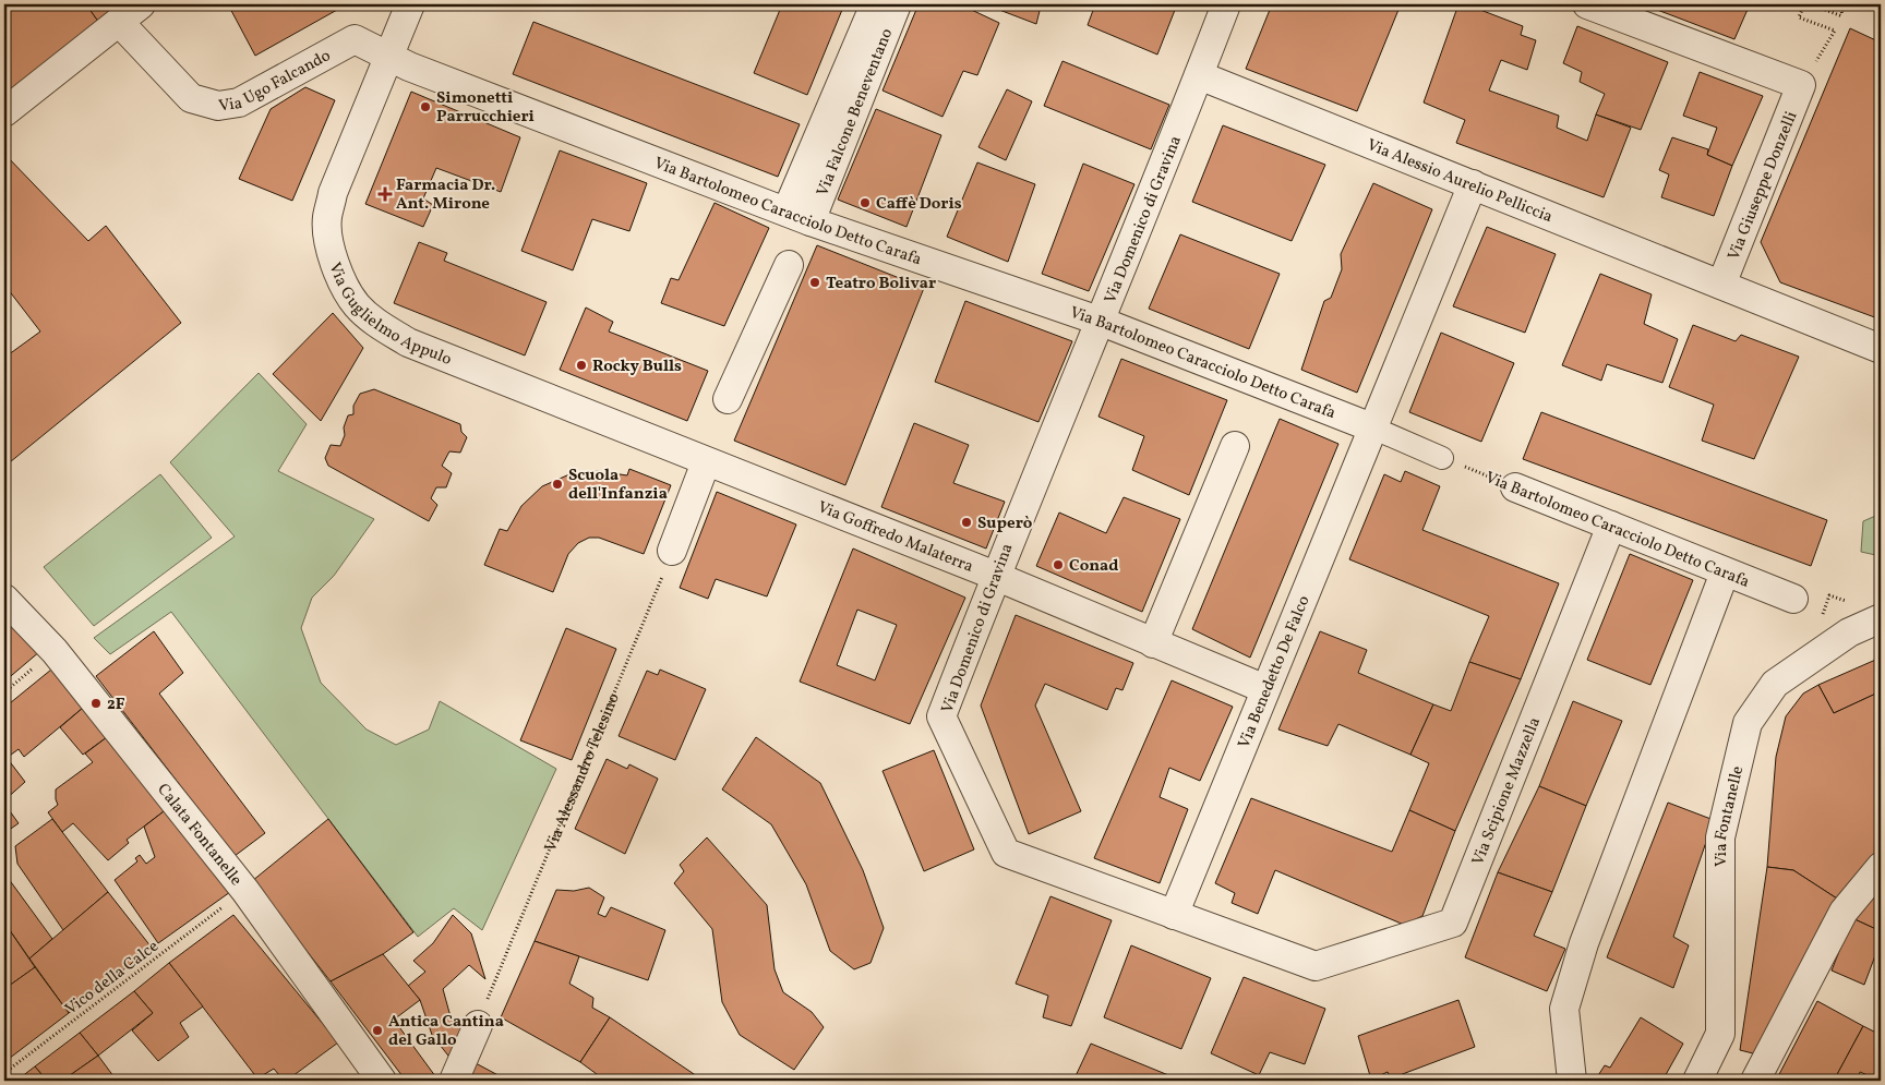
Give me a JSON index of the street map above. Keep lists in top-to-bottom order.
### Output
{
  "streets": {
    "street": [
      "Via Ugo Falcando",
      "Via Falcone Beneventano",
      "Via Alessio Aurelio Pelliccia",
      "Via Giuseppe Donzelli",
      "Via Bartolomeo Caracciolo Detto Carafa",
      "Via Domenico di Gravina",
      "Via Guglielmo Appulo",
      "Via Goffredo Malaterra",
      "Via Benedetto De Falco",
      "Via Scipione Mazzella",
      "Via Fontanelle",
      "Calata Fontanelle"
    ],
    "path": ["Via Alessandro Telesino", "Vico della Calce"]
  },
  "crossings": [
    ["Via Ugo Falcando", "Via Bartolomeo Caracciolo Detto Carafa"],
    ["Via Ugo Falcando", "Via Guglielmo Appulo"],
    ["Via Falcone Beneventano", "Via Bartolomeo Caracciolo Detto Carafa"],
    ["Via Alessio Aurelio Pelliccia", "Via Giuseppe Donzelli"],
    ["Via Alessio Aurelio Pelliccia", "Via Domenico di Gravina"],
    ["Via Alessio Aurelio Pelliccia", "Via Benedetto De Falco"],
    ["Via Bartolomeo Caracciolo Detto Carafa", "Via Domenico di Gravina"],
    ["Via Bartolomeo Caracciolo Detto Carafa", "Via Guglielmo Appulo"],
    ["Via Bartolomeo Caracciolo Detto Carafa", "Via Benedetto De Falco"],
    ["Via Bartolomeo Caracciolo Detto Carafa", "Via Scipione Mazzella"],
    ["Via Domenico di Gravina", "Via Goffredo Malaterra"],
    ["Via Domenico di Gravina", "Via Benedetto De Falco"],
    ["Via Domenico di Gravina", "Via Scipione Mazzella"],
    ["Via Guglielmo Appulo", "Via Goffredo Malaterra"],
    ["Via Goffredo Malaterra", "Via Benedetto De Falco"]
  ],
  "places": {
    "other": [
      "Simonetti Parrucchieri",
      "Caffè Doris",
      "Teatro Bolivar",
      "Rocky Bulls",
      "Scuola dell'Infanzia",
      "Superò",
      "Conad",
      "2F",
      "Antica Cantina del Gallo"
    ],
    "health": ["Farmacia Dr. Ant. Mirone"]
  }
}
